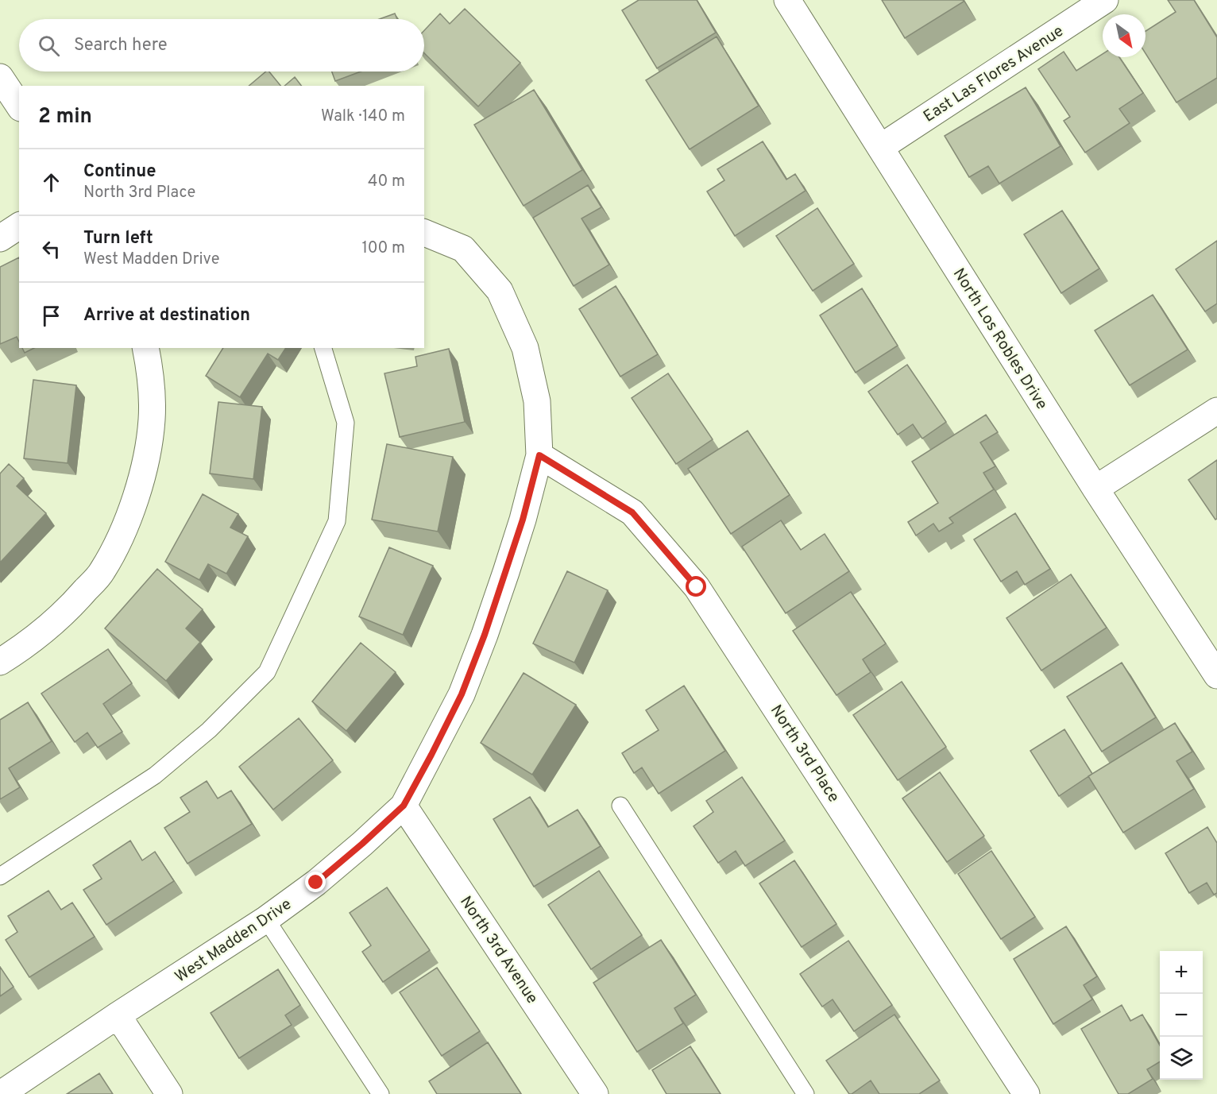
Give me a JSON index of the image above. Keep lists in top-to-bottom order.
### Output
{
  "streets": {
    "street": [
      "East Las Flores Avenue",
      "North Los Robles Drive",
      "North 3rd Place",
      "West Madden Drive",
      "North 3rd Avenue"
    ]
  },
  "crossings": [
    ["East Las Flores Avenue", "North Los Robles Drive"],
    ["North 3rd Place", "West Madden Drive"],
    ["West Madden Drive", "North 3rd Avenue"]
  ],
  "north": "bottom right",
  "page": {
    "search": "Search here",
    "heading": ["2 min", "Walk · 140 m"],
    "list": [
      ["Continue", "North 3rd Place", "40 m"],
      ["Turn left", "West Madden Drive", "100 m"],
      "Arrive at destination"
    ],
    "map_buttons": ["+", "−"]
  }
}
